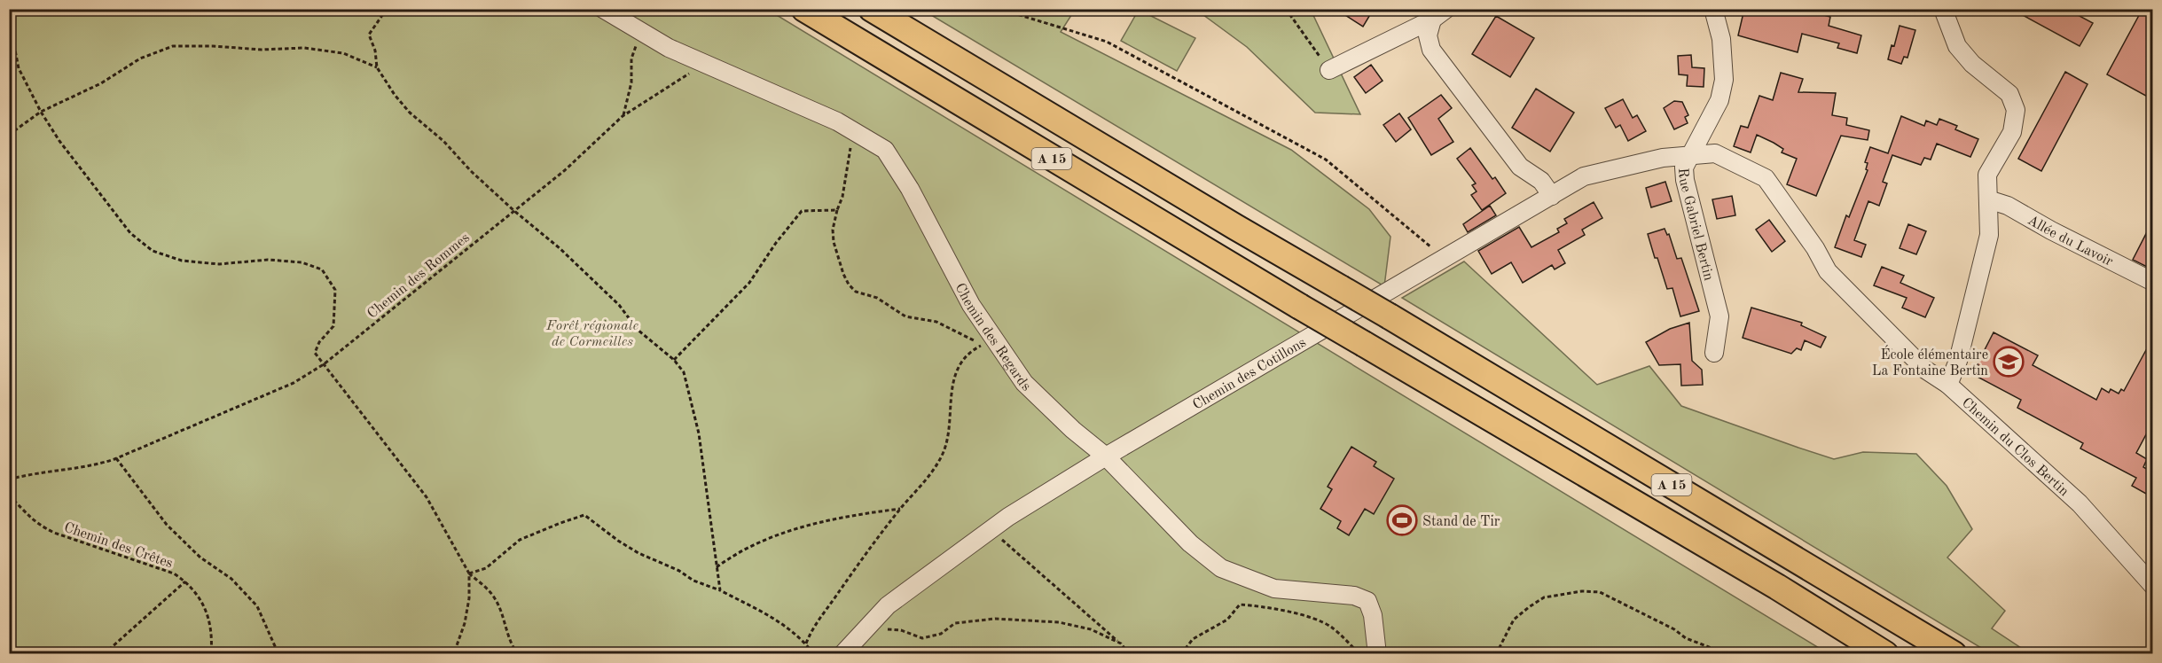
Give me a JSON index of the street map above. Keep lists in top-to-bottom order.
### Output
{
  "streets": {
    "highway": ["A 15"],
    "street": [
      "Rue Gabriel Bertin",
      "Allée du Lavoir",
      "Chemin des Regards",
      "Chemin des Cotillons",
      "Chemin du Clos Bertin"
    ],
    "path": ["Chemin des Rommes", "Chemin des Crêtes"]
  },
  "crossings": [
    ["Rue Gabriel Bertin", "Chemin des Cotillons"],
    ["Rue Gabriel Bertin", "Chemin du Clos Bertin"],
    ["Chemin des Rommes", "Chemin des Regards"],
    ["Chemin des Regards", "Chemin des Cotillons"],
    ["Chemin des Cotillons", "Chemin du Clos Bertin"]
  ],
  "parks": ["Forêt régionale de Cormeilles"],
  "places": {
    "school or university": ["École élémentaire La Fontaine Bertin"],
    "sports": ["Stand de Tir"]
  }
}
